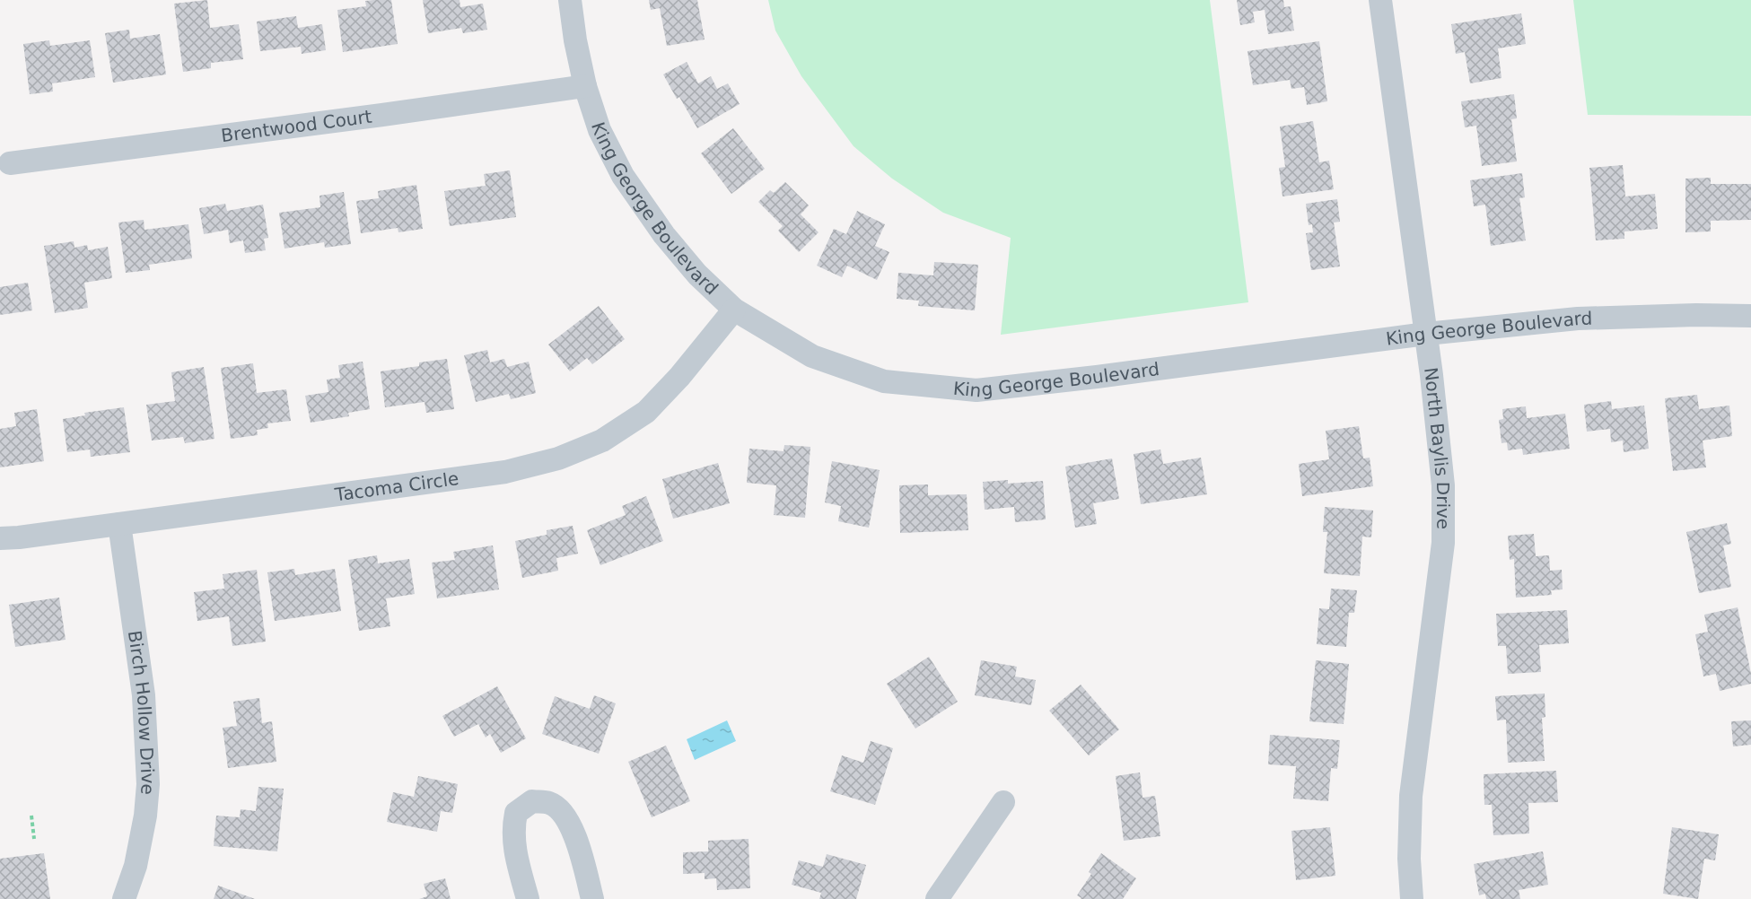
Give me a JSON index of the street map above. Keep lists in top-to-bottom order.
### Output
{
  "streets": {
    "street": [
      "Brentwood Court",
      "King George Boulevard",
      "North Baylis Drive",
      "Tacoma Circle",
      "Birch Hollow Drive"
    ]
  },
  "crossings": [
    ["Brentwood Court", "King George Boulevard"],
    ["King George Boulevard", "North Baylis Drive"],
    ["King George Boulevard", "Tacoma Circle"],
    ["Tacoma Circle", "Birch Hollow Drive"]
  ]
}
